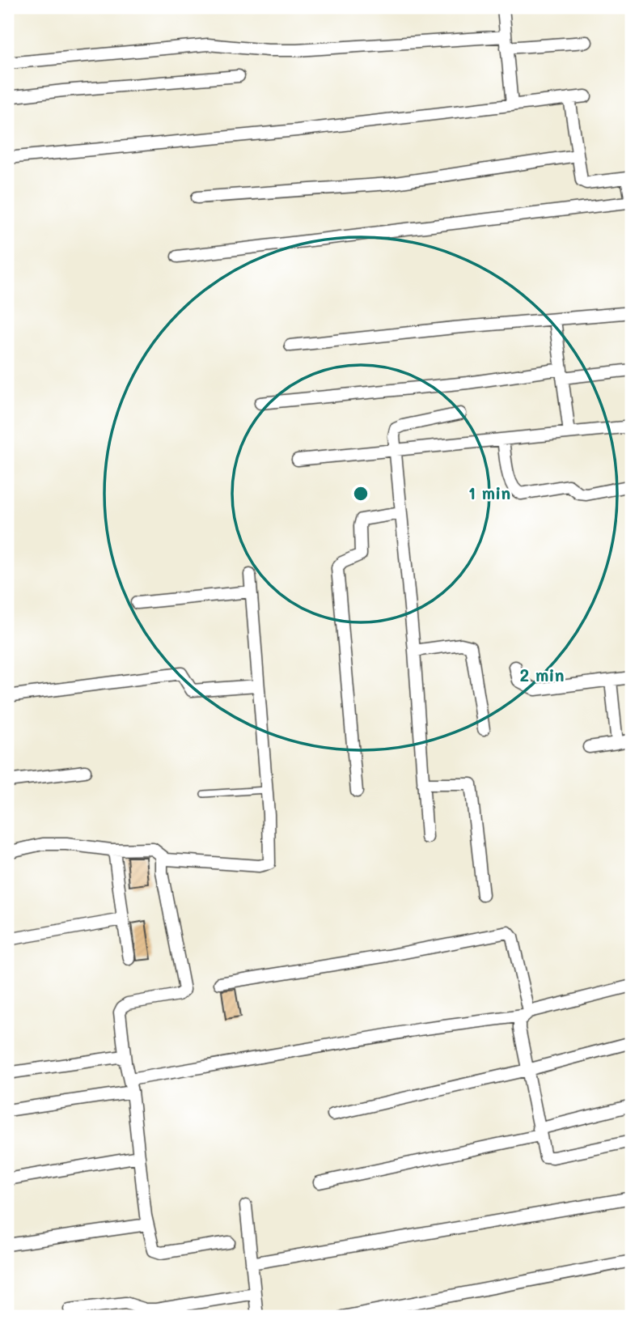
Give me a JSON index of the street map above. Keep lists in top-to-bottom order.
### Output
{
  "rings": ["1 min", "2 min"]
}
